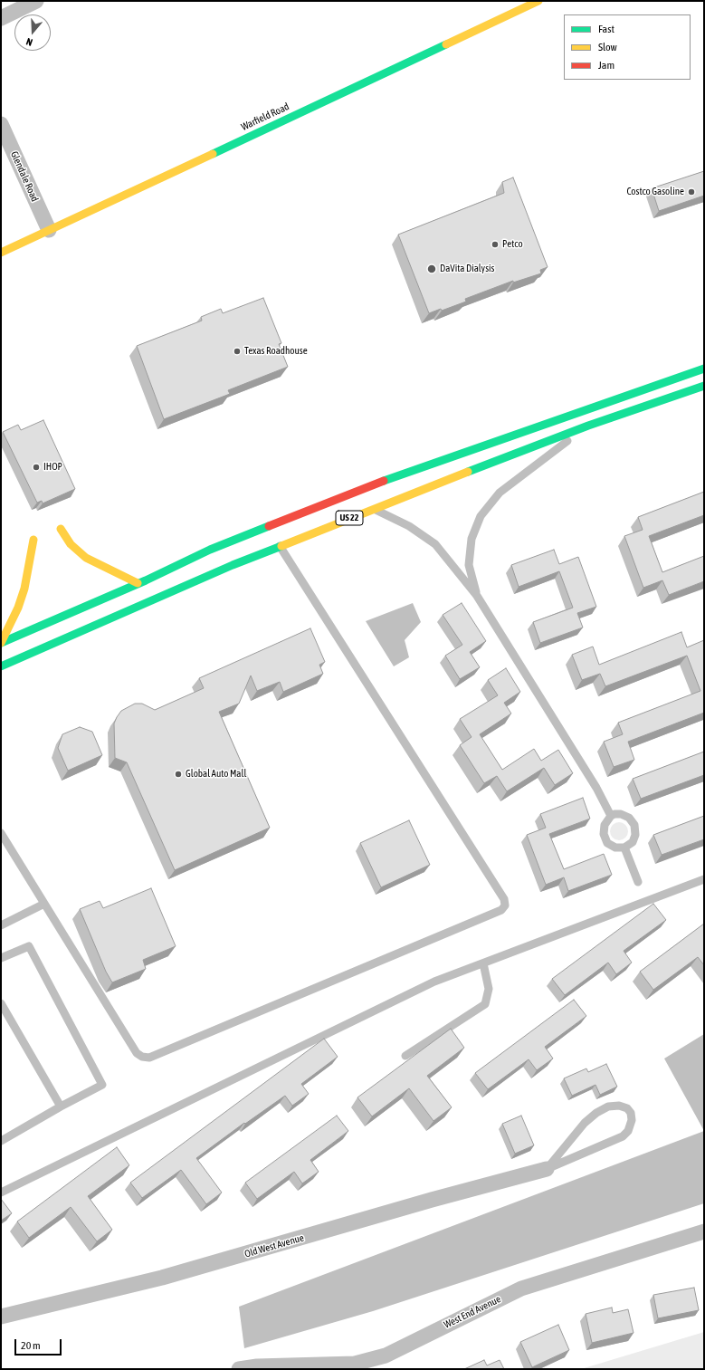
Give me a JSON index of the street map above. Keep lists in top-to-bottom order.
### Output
{
  "streets": {
    "main road": ["Warfield Road", "US 22"],
    "street": ["Glendale Road", "Old West Avenue", "West End Avenue"]
  },
  "crossings": [
    ["Warfield Road", "Glendale Road"]
  ],
  "places": [
    "Costco Gasoline",
    "Petco",
    "DaVita Dialysis",
    "Texas Roadhouse",
    "IHOP",
    "Global Auto Mall"
  ],
  "legend": ["Fast", "Slow", "Jam"],
  "scale_bar": "20 m",
  "north": "bottom"
}
